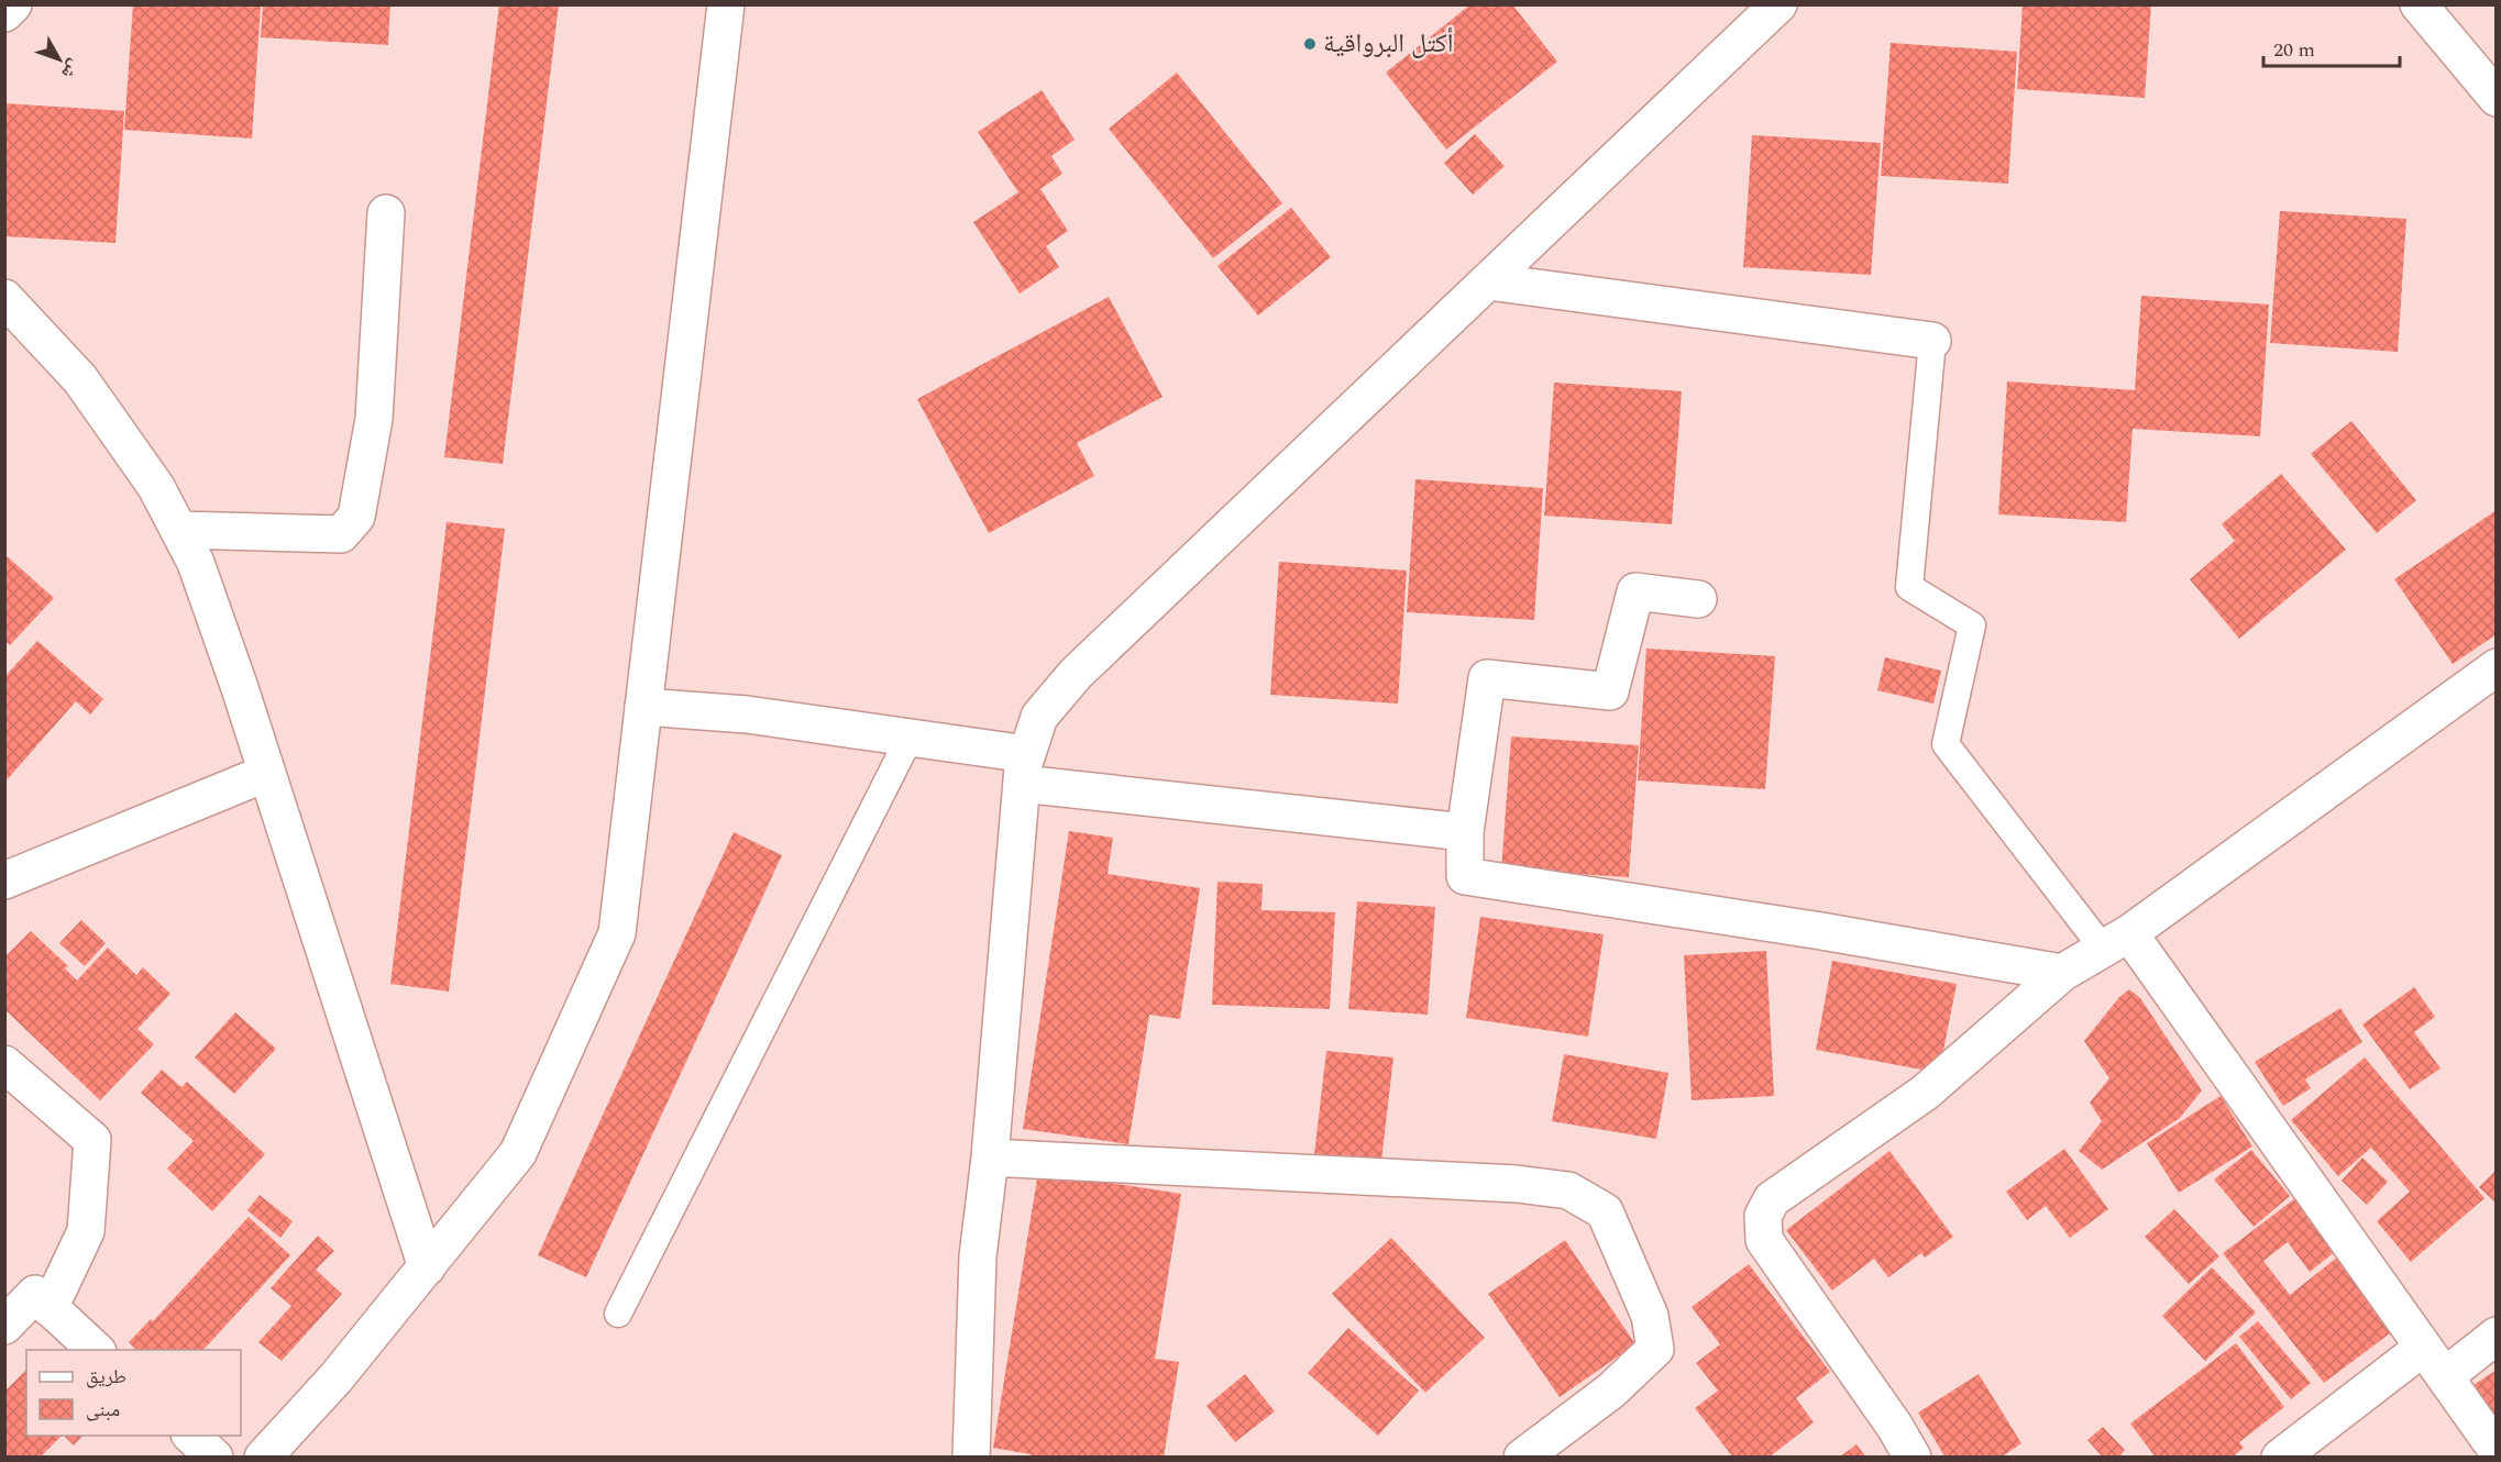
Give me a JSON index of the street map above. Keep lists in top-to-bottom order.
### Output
{
  "places": ["أكتل البرواقية"],
  "legend": ["طريق", "مبنى"],
  "scale_bar": "20 m",
  "north": "bottom right"
}
